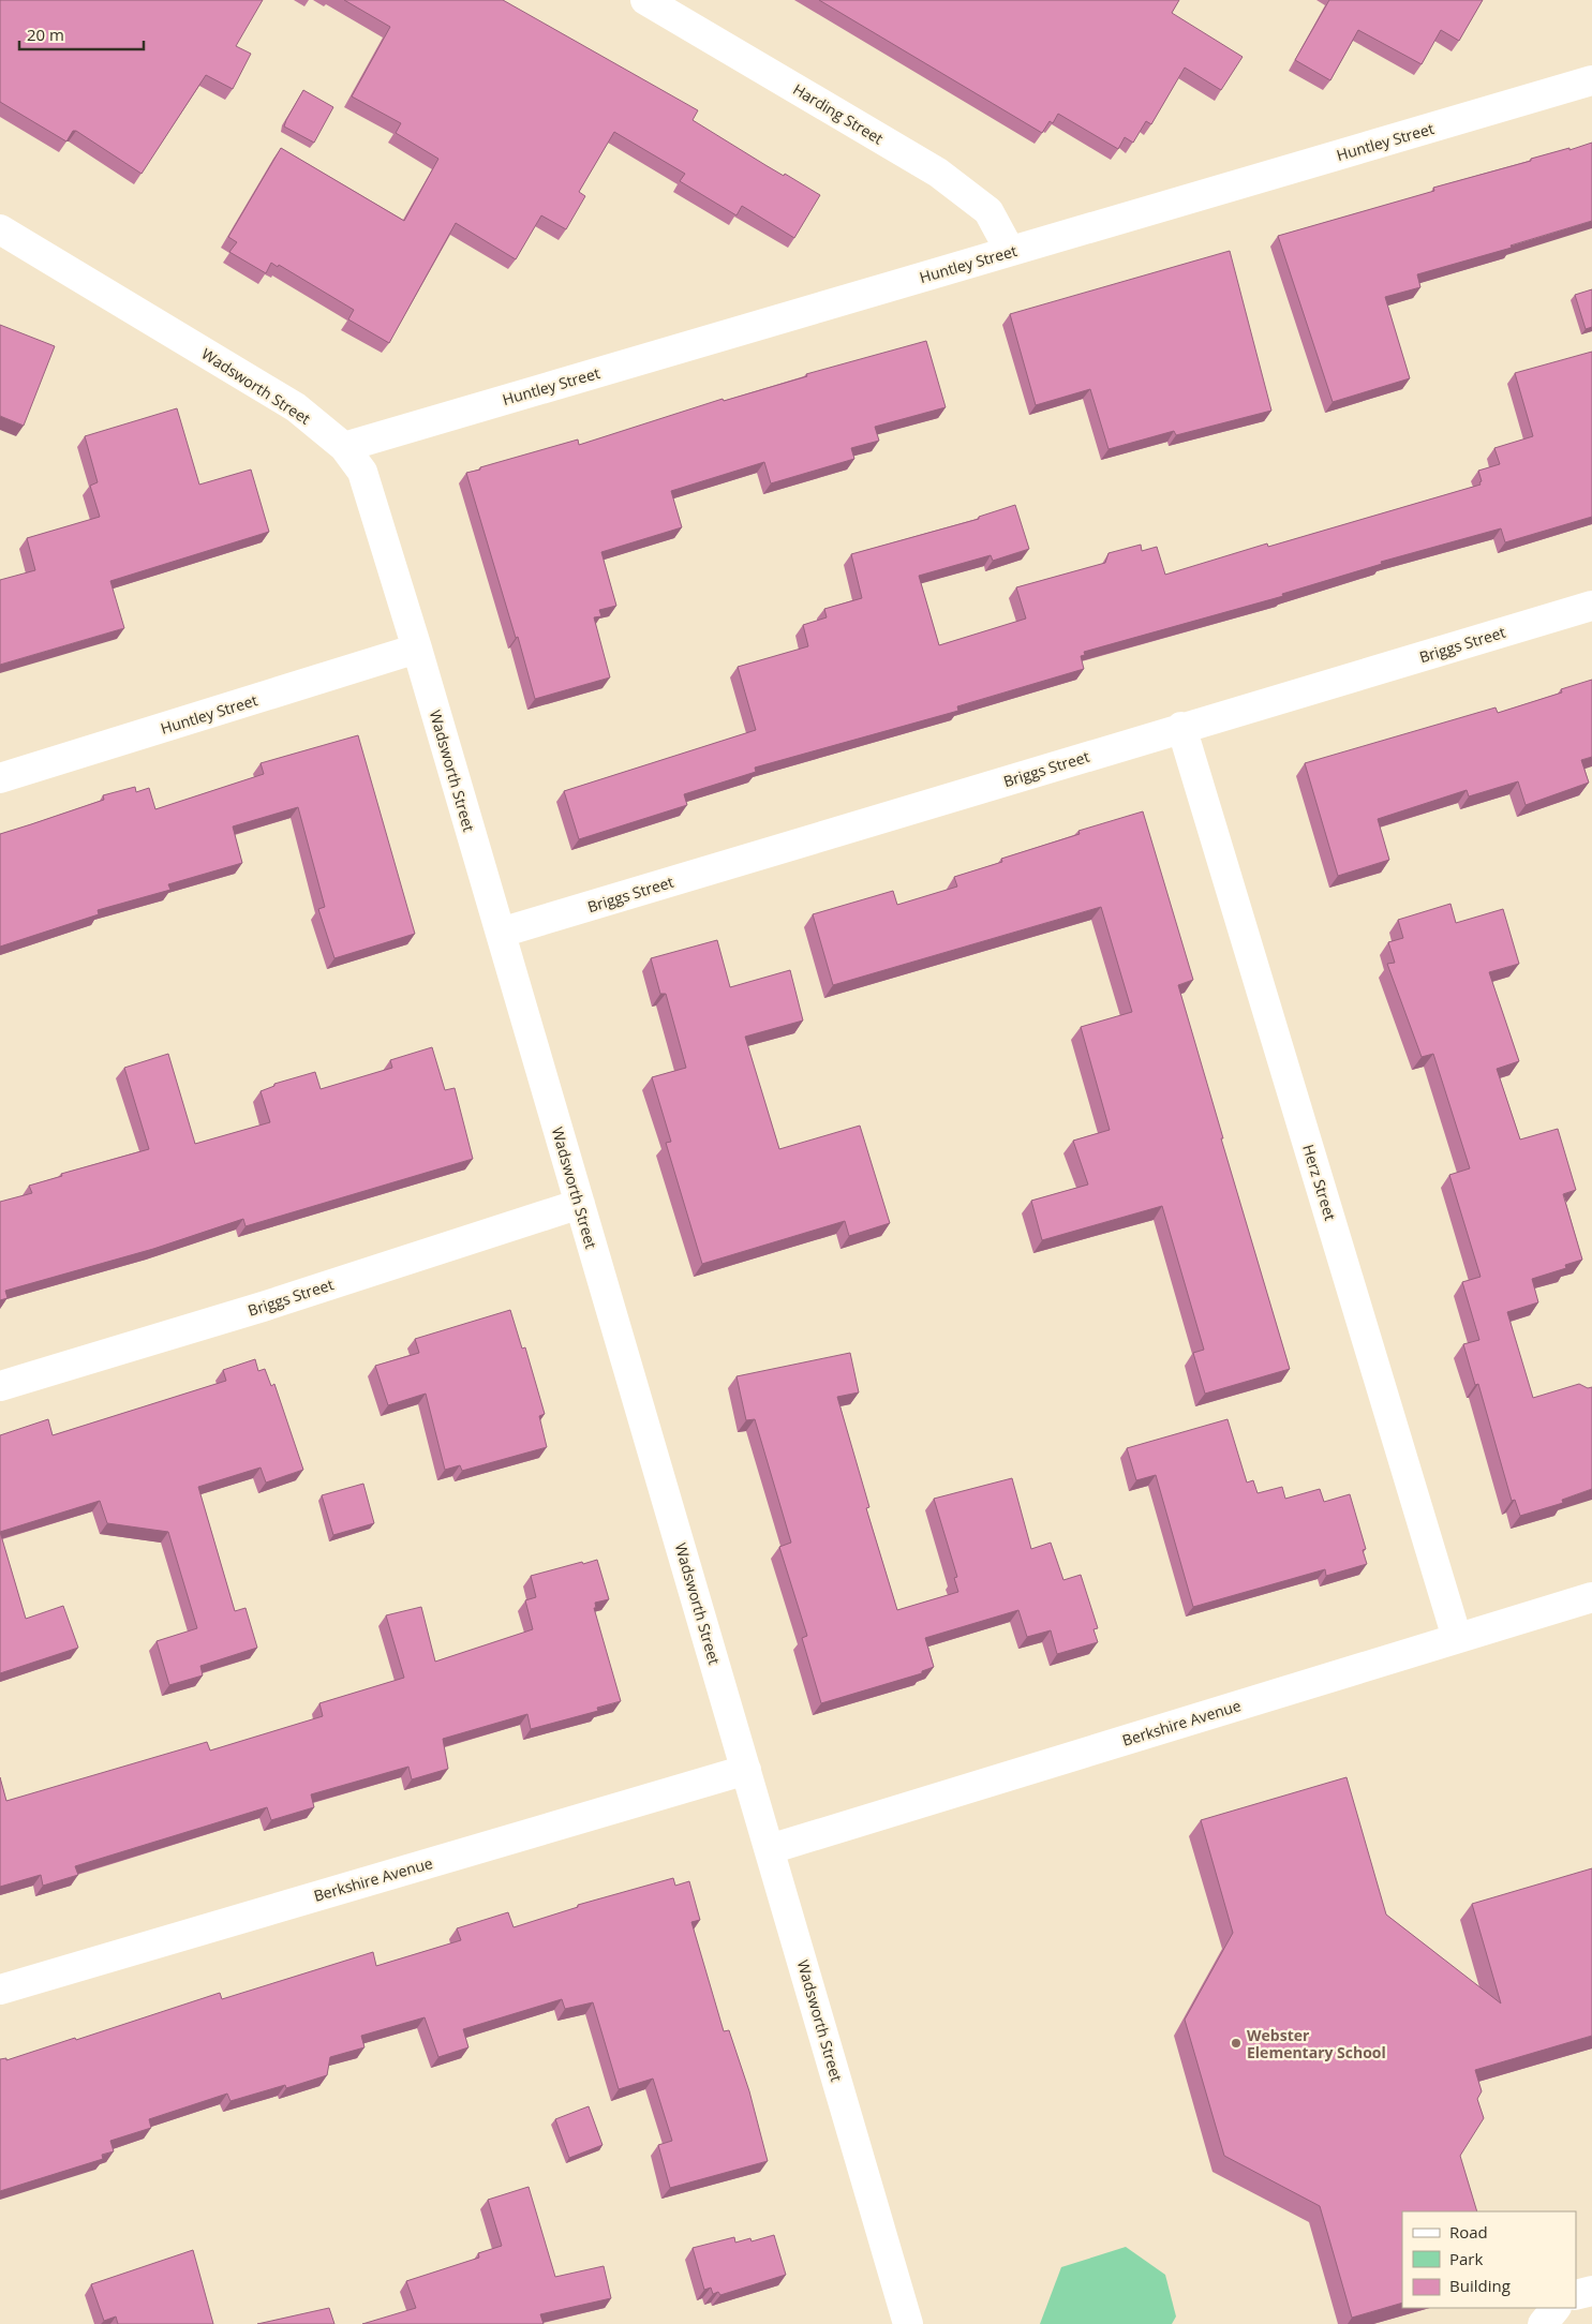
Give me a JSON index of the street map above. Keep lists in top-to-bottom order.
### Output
{
  "streets": {
    "street": [
      "Harding Street",
      "Huntley Street",
      "Wadsworth Street",
      "Briggs Street",
      "Herz Street",
      "Berkshire Avenue"
    ]
  },
  "crossings": [
    ["Harding Street", "Huntley Street"],
    ["Huntley Street", "Wadsworth Street"],
    ["Wadsworth Street", "Briggs Street"],
    ["Wadsworth Street", "Berkshire Avenue"],
    ["Briggs Street", "Herz Street"],
    ["Herz Street", "Berkshire Avenue"]
  ],
  "places": ["Webster Elementary School"],
  "legend": ["Road", "Park", "Building"],
  "scale_bar": "20 m"
}
